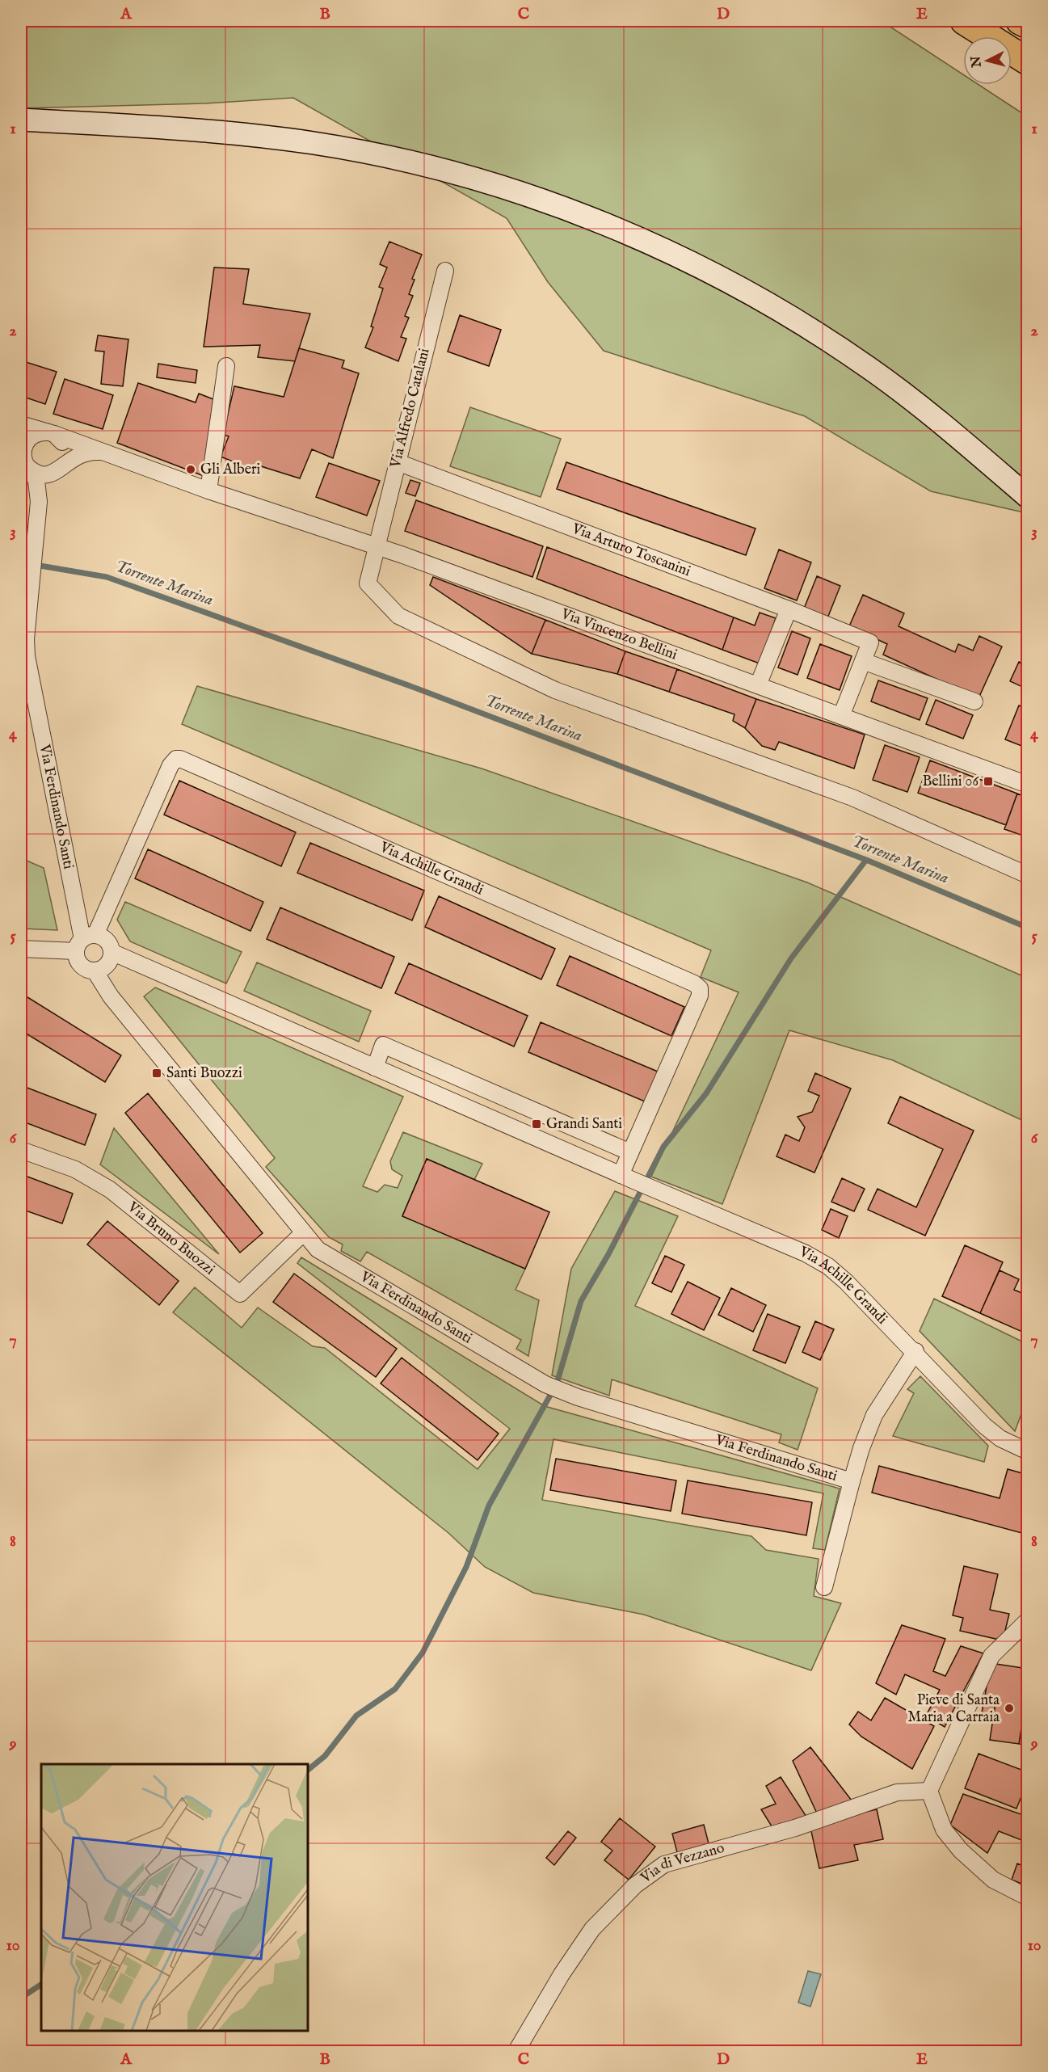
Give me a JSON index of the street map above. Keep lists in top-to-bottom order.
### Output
{
  "streets": {
    "street": [
      "Via Alfredo Catalani",
      "Via Arturo Toscanini",
      "Via Vincenzo Bellini",
      "Via Ferdinando Santi",
      "Via Achille Grandi",
      "Via Bruno Buozzi",
      "Via di Vezzano"
    ]
  },
  "crossings": [
    ["Via Alfredo Catalani", "Via Arturo Toscanini"],
    ["Via Alfredo Catalani", "Via Vincenzo Bellini"],
    ["Via Vincenzo Bellini", "Via Ferdinando Santi"],
    ["Via Ferdinando Santi", "Via Achille Grandi"],
    ["Via Ferdinando Santi", "Via Bruno Buozzi"]
  ],
  "water": ["Torrente Marina"],
  "places": {
    "other": ["Gli Alberi", "Pieve di Santa Maria a Carraia"],
    "transit": ["Bellini 06", "Santi Buozzi", "Grandi Santi"]
  },
  "north": "left",
  "grid": {
    "columns": [
      "A",
      "B",
      "C",
      "D",
      "E"
    ],
    "rows": [
      "1",
      "2",
      "3",
      "4",
      "5",
      "6",
      "7",
      "8",
      "9",
      "10"
    ]
  }
}
